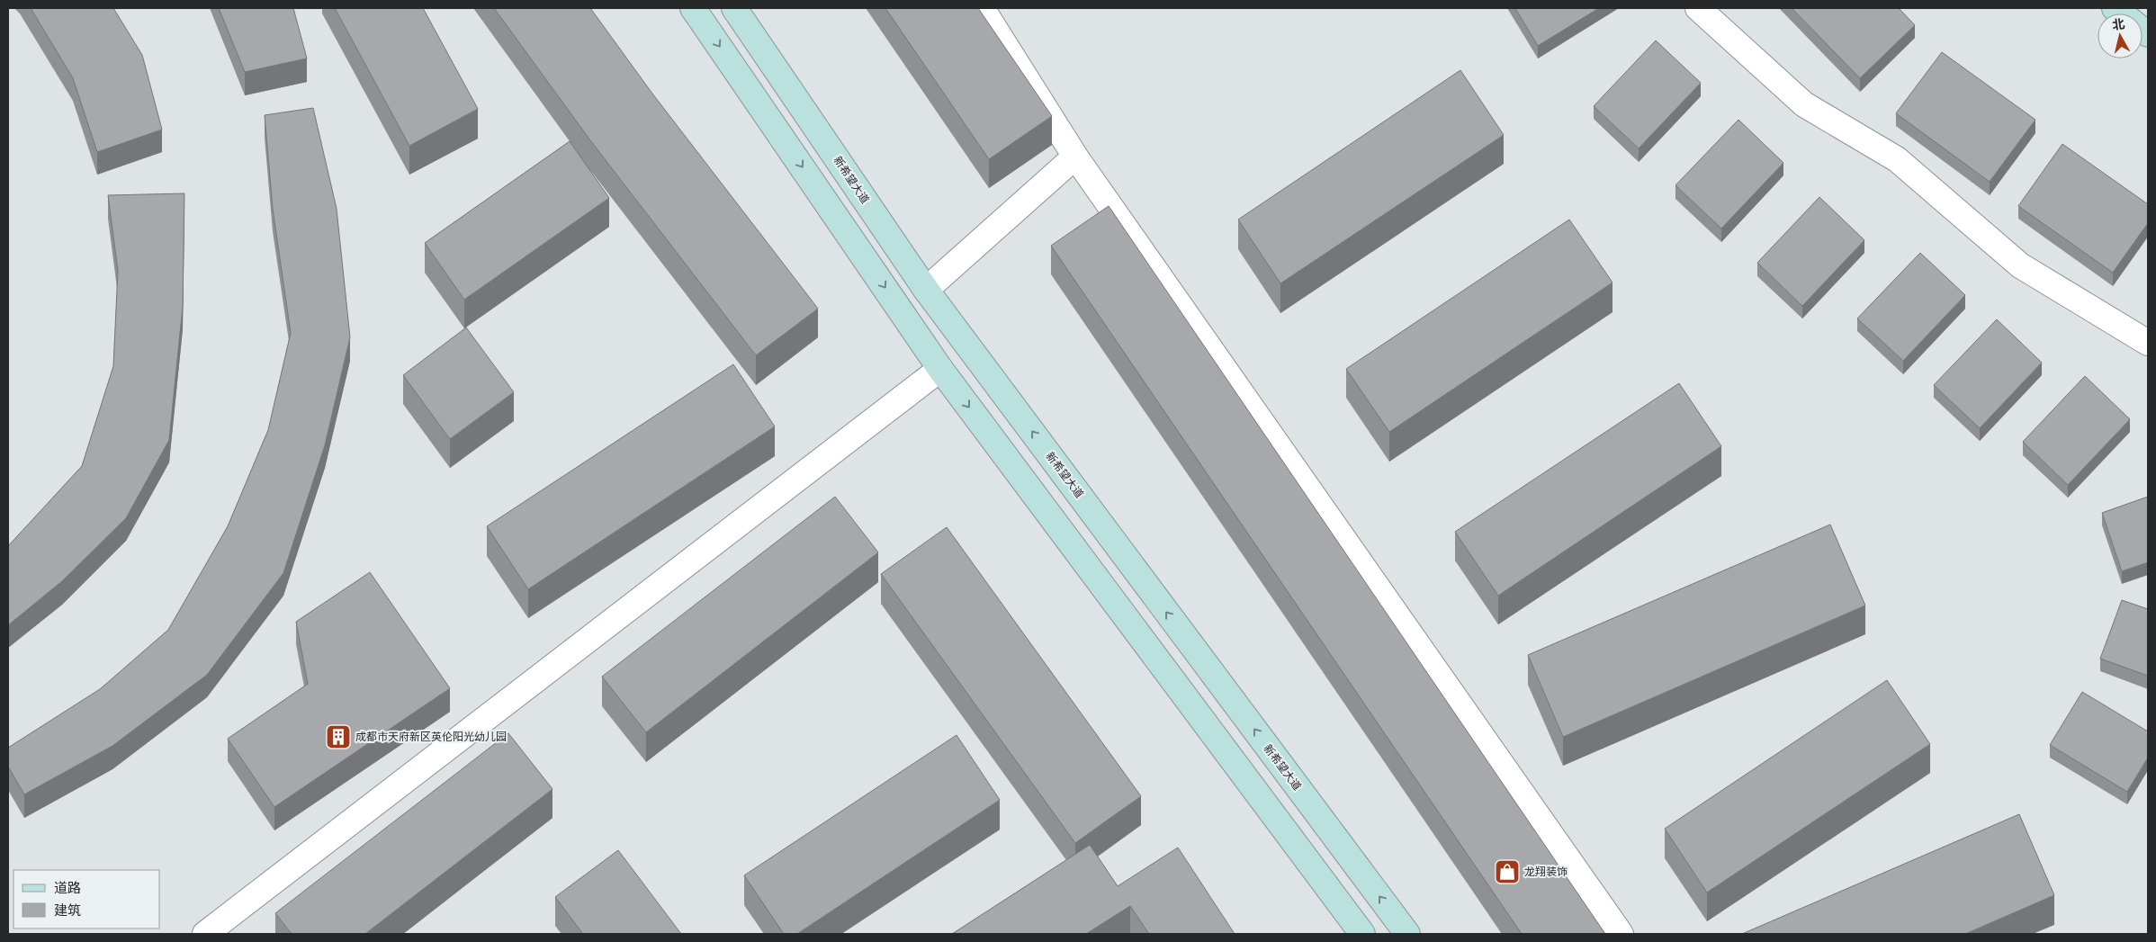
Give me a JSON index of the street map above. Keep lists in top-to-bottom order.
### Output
{
  "streets": {
    "street": ["新希望大道"]
  },
  "places": {
    "building": ["成都市天府新区英伦阳光幼儿园"],
    "shop": ["龙翔装饰"]
  },
  "legend": ["道路", "建筑"],
  "north": "top"
}
